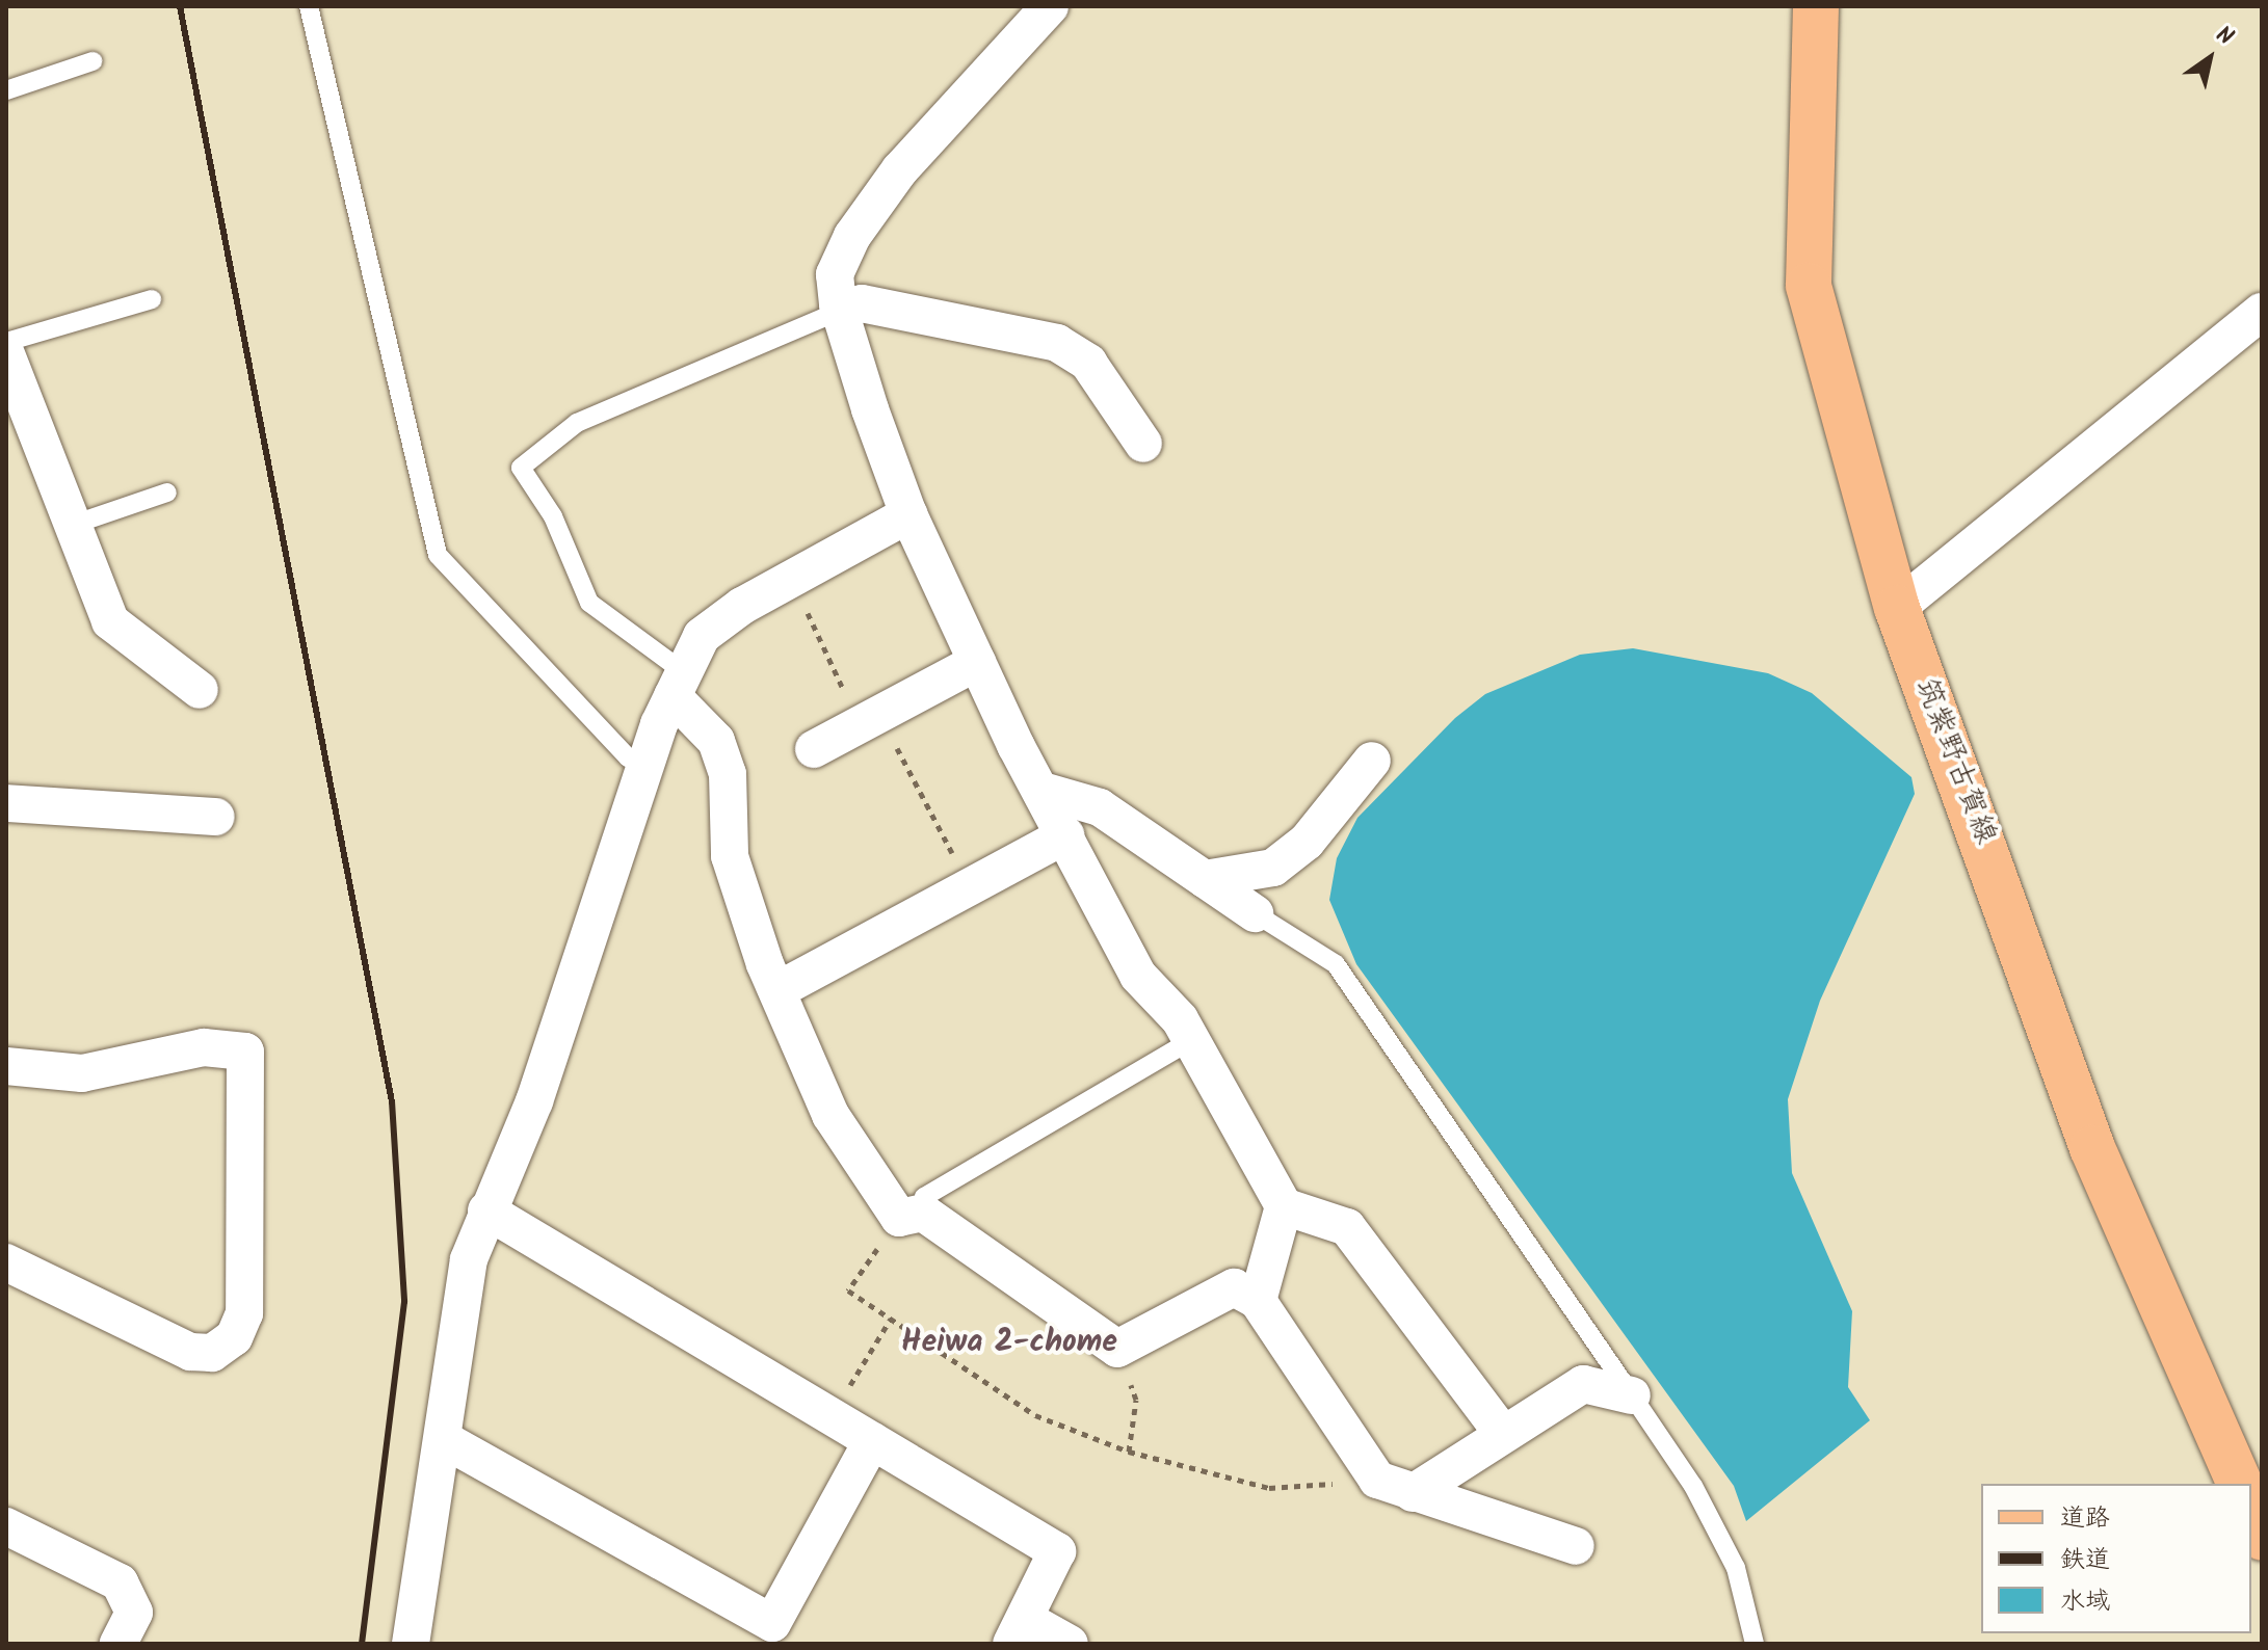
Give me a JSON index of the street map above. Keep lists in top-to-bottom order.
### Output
{
  "streets": {
    "main road": ["筑紫野古賀線"]
  },
  "districts": ["Heiwa 2-chome"],
  "legend": ["道路", "鉄道", "水域"],
  "north": "top right"
}
